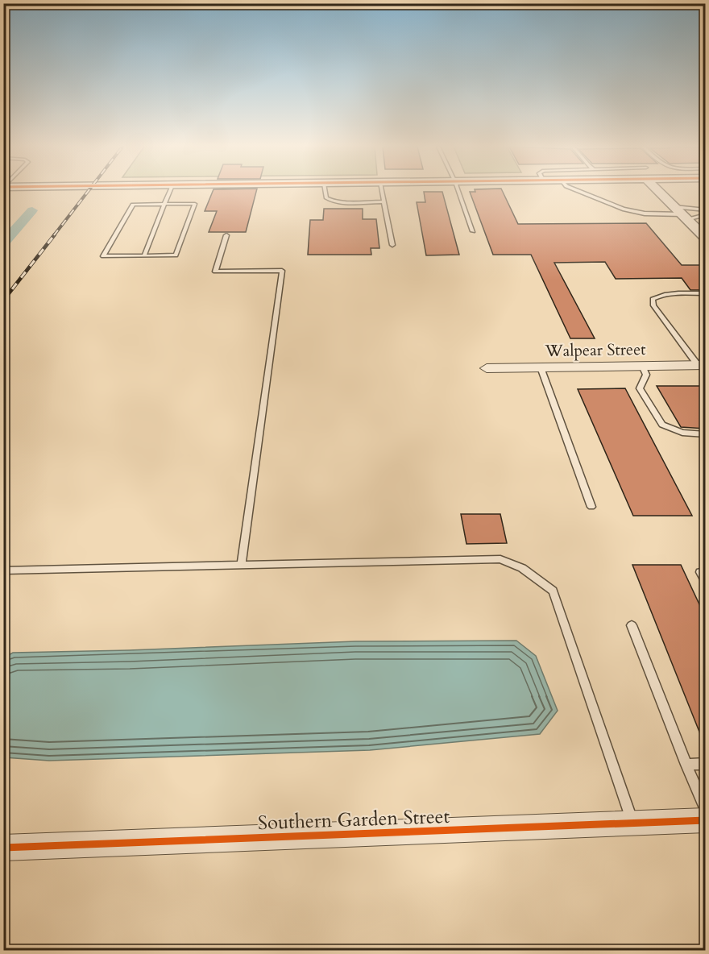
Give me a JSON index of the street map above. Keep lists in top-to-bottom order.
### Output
{
  "streets": {
    "street": ["Walpear Street", "Southern Garden Street"]
  }
}
